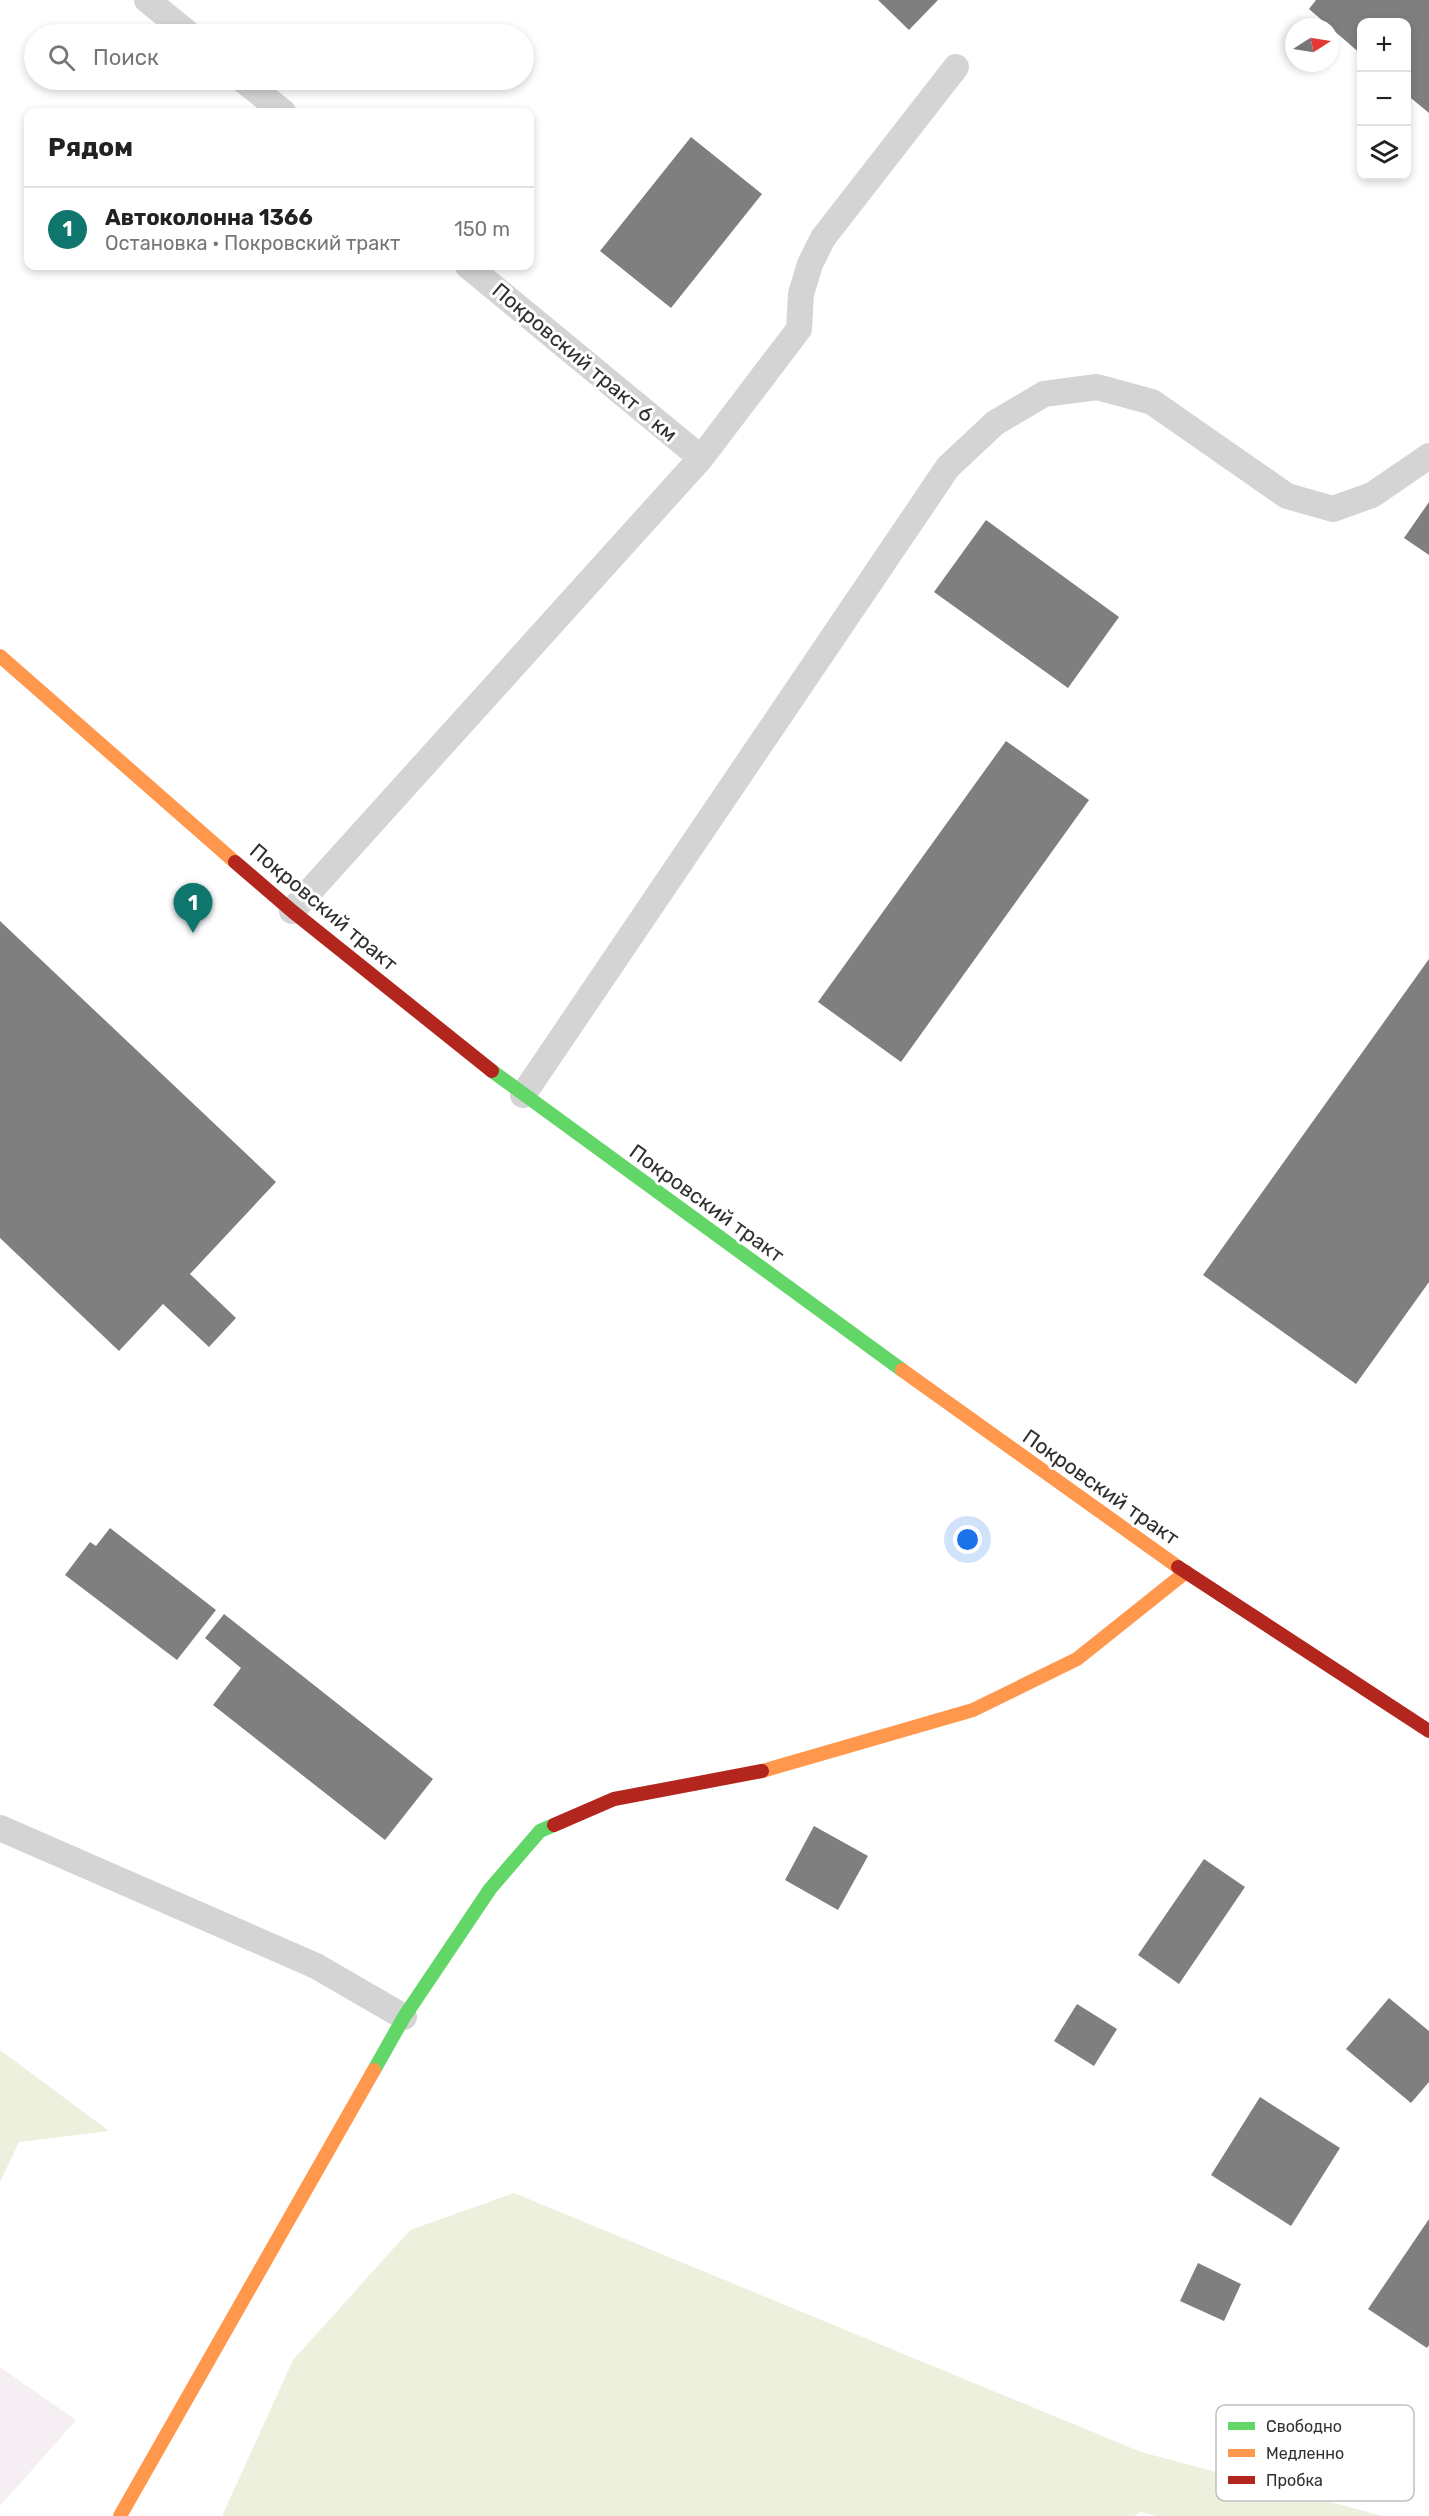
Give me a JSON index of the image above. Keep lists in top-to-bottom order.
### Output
{
  "streets": {
    "main road": ["Покровский тракт"],
    "lane": ["Покровский тракт 6 км"]
  },
  "legend": ["Свободно", "Медленно", "Пробка"],
  "north": "right",
  "page": {
    "map_buttons": ["+", "−"],
    "search": "Поиск",
    "heading": "Рядом",
    "list": [
      {
        "mark": "1",
        "name": "Автоколонна 1366",
        "note": "Остановка · Покровский тракт",
        "value": "150 m"
      }
    ],
    "pins": "1"
  }
}
